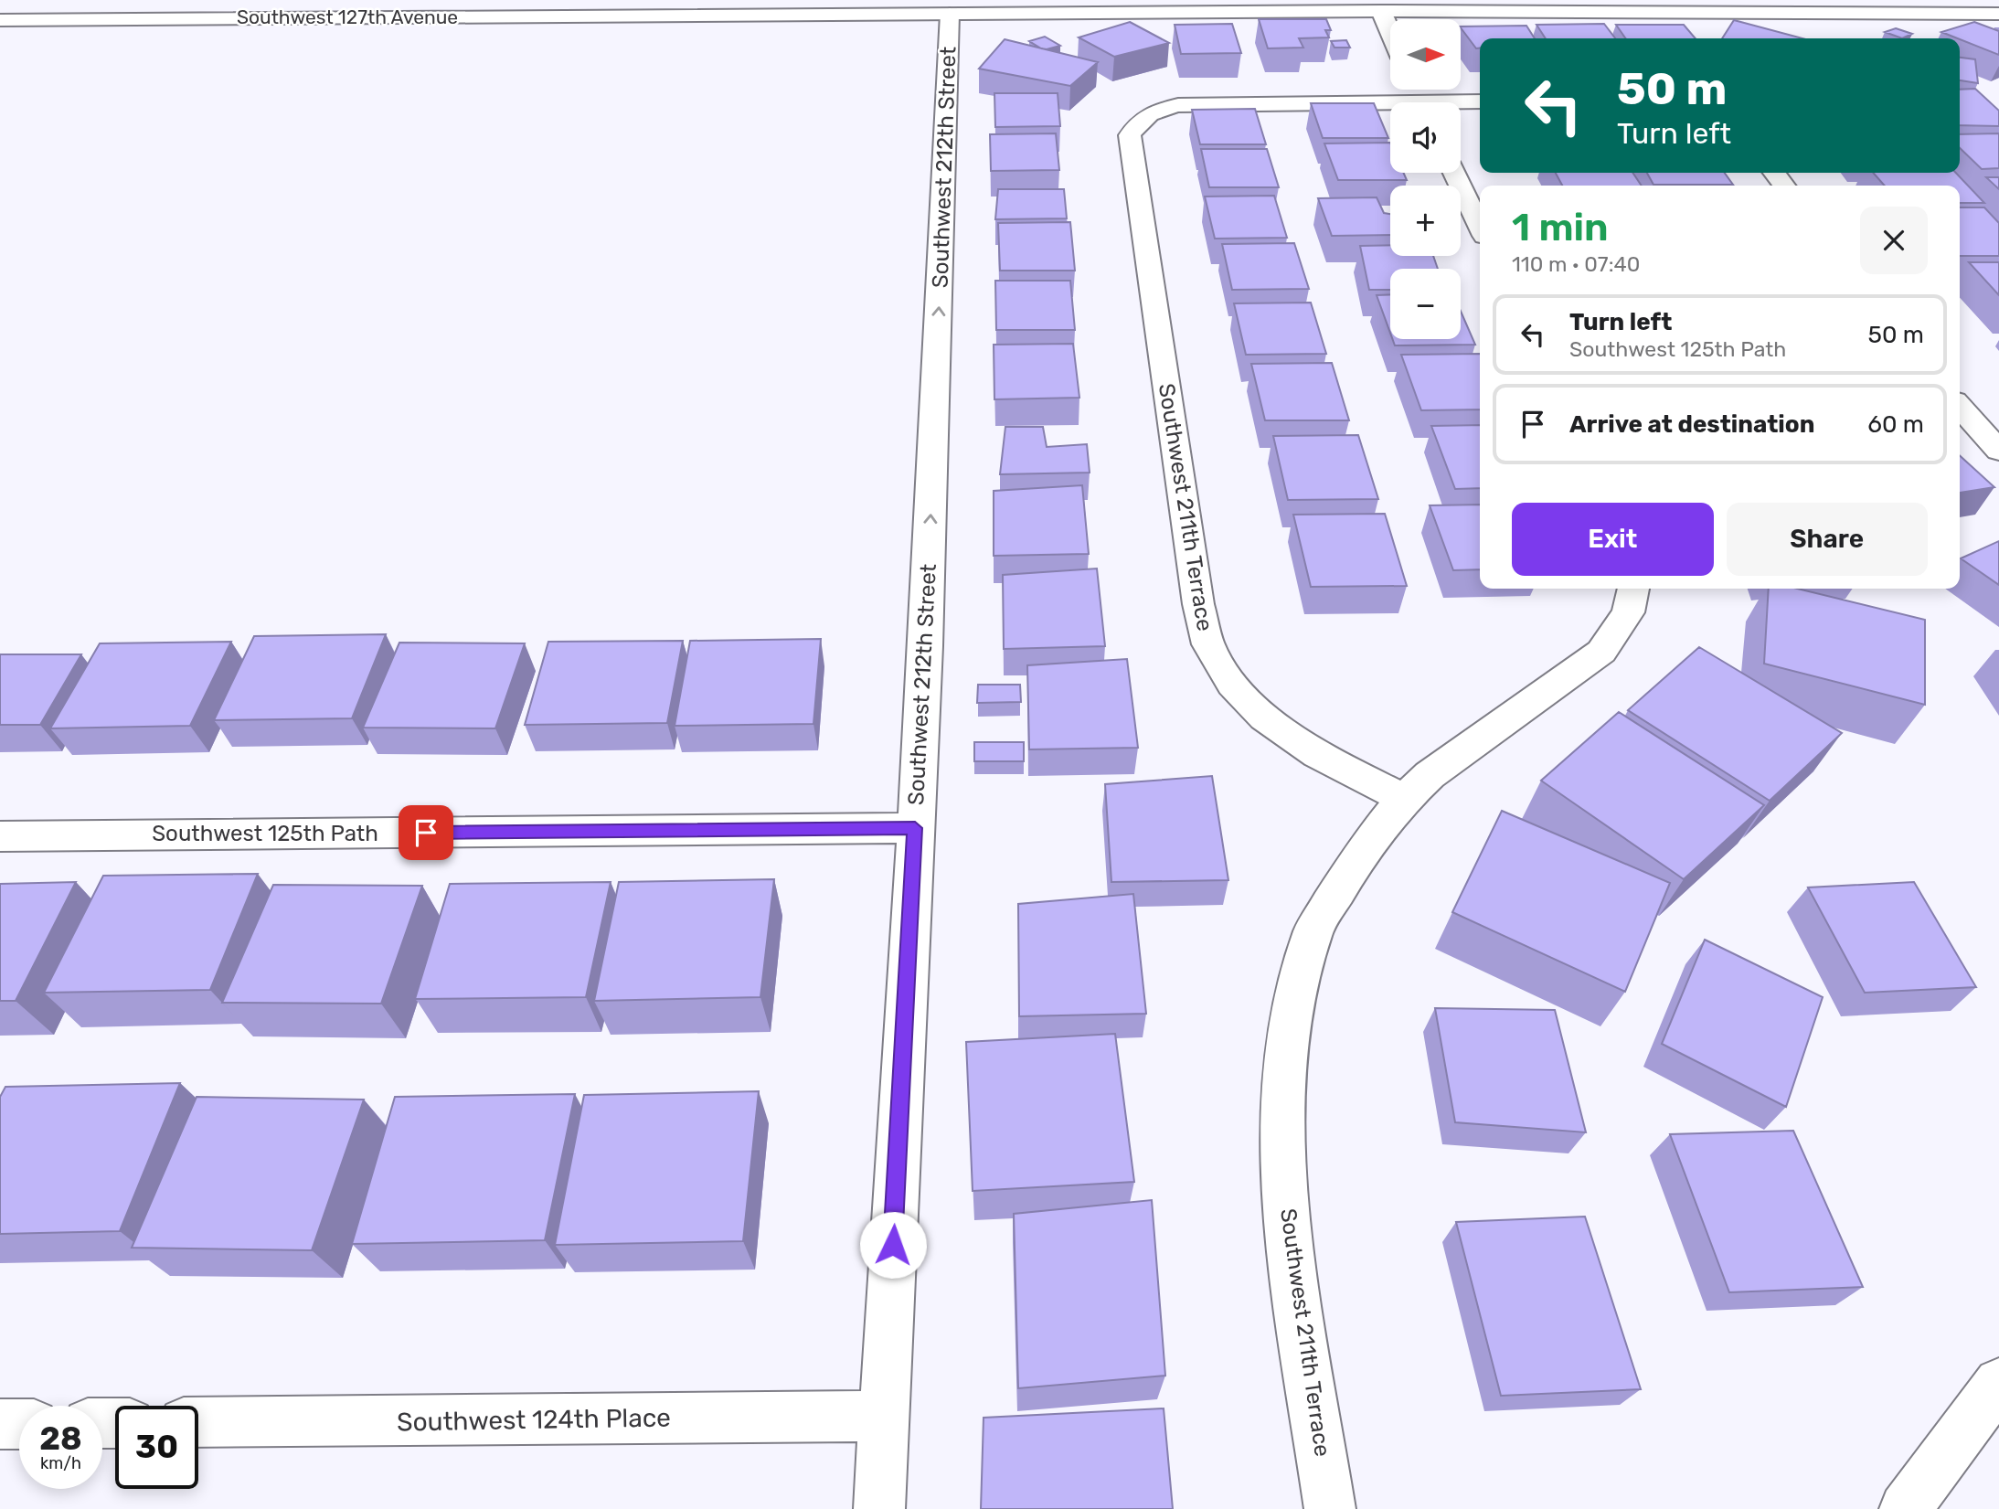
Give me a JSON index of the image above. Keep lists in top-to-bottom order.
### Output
{
  "streets": {
    "street": [
      "Southwest 127th Avenue",
      "Southwest 212th Street",
      "Southwest 211th Terrace",
      "Southwest 125th Path",
      "Southwest 124th Place"
    ]
  },
  "crossings": [
    ["Southwest 127th Avenue", "Southwest 212th Street"],
    ["Southwest 212th Street", "Southwest 125th Path"],
    ["Southwest 212th Street", "Southwest 124th Place"]
  ],
  "one_way": ["Southwest 212th Street"],
  "north": "right",
  "page": {
    "map_buttons": ["+", "−"],
    "turn": ["50 m", "Turn left"],
    "heading": ["1 min", "110 m · 07:40"],
    "list": [
      {
        "name": "Turn left",
        "note": "Southwest 125th Path",
        "value": "50 m"
      },
      {
        "name": "Arrive at destination",
        "value": "60 m"
      }
    ],
    "buttons": ["Exit", "Share"],
    "speed": "28 km/h",
    "limit": "30"
  }
}
